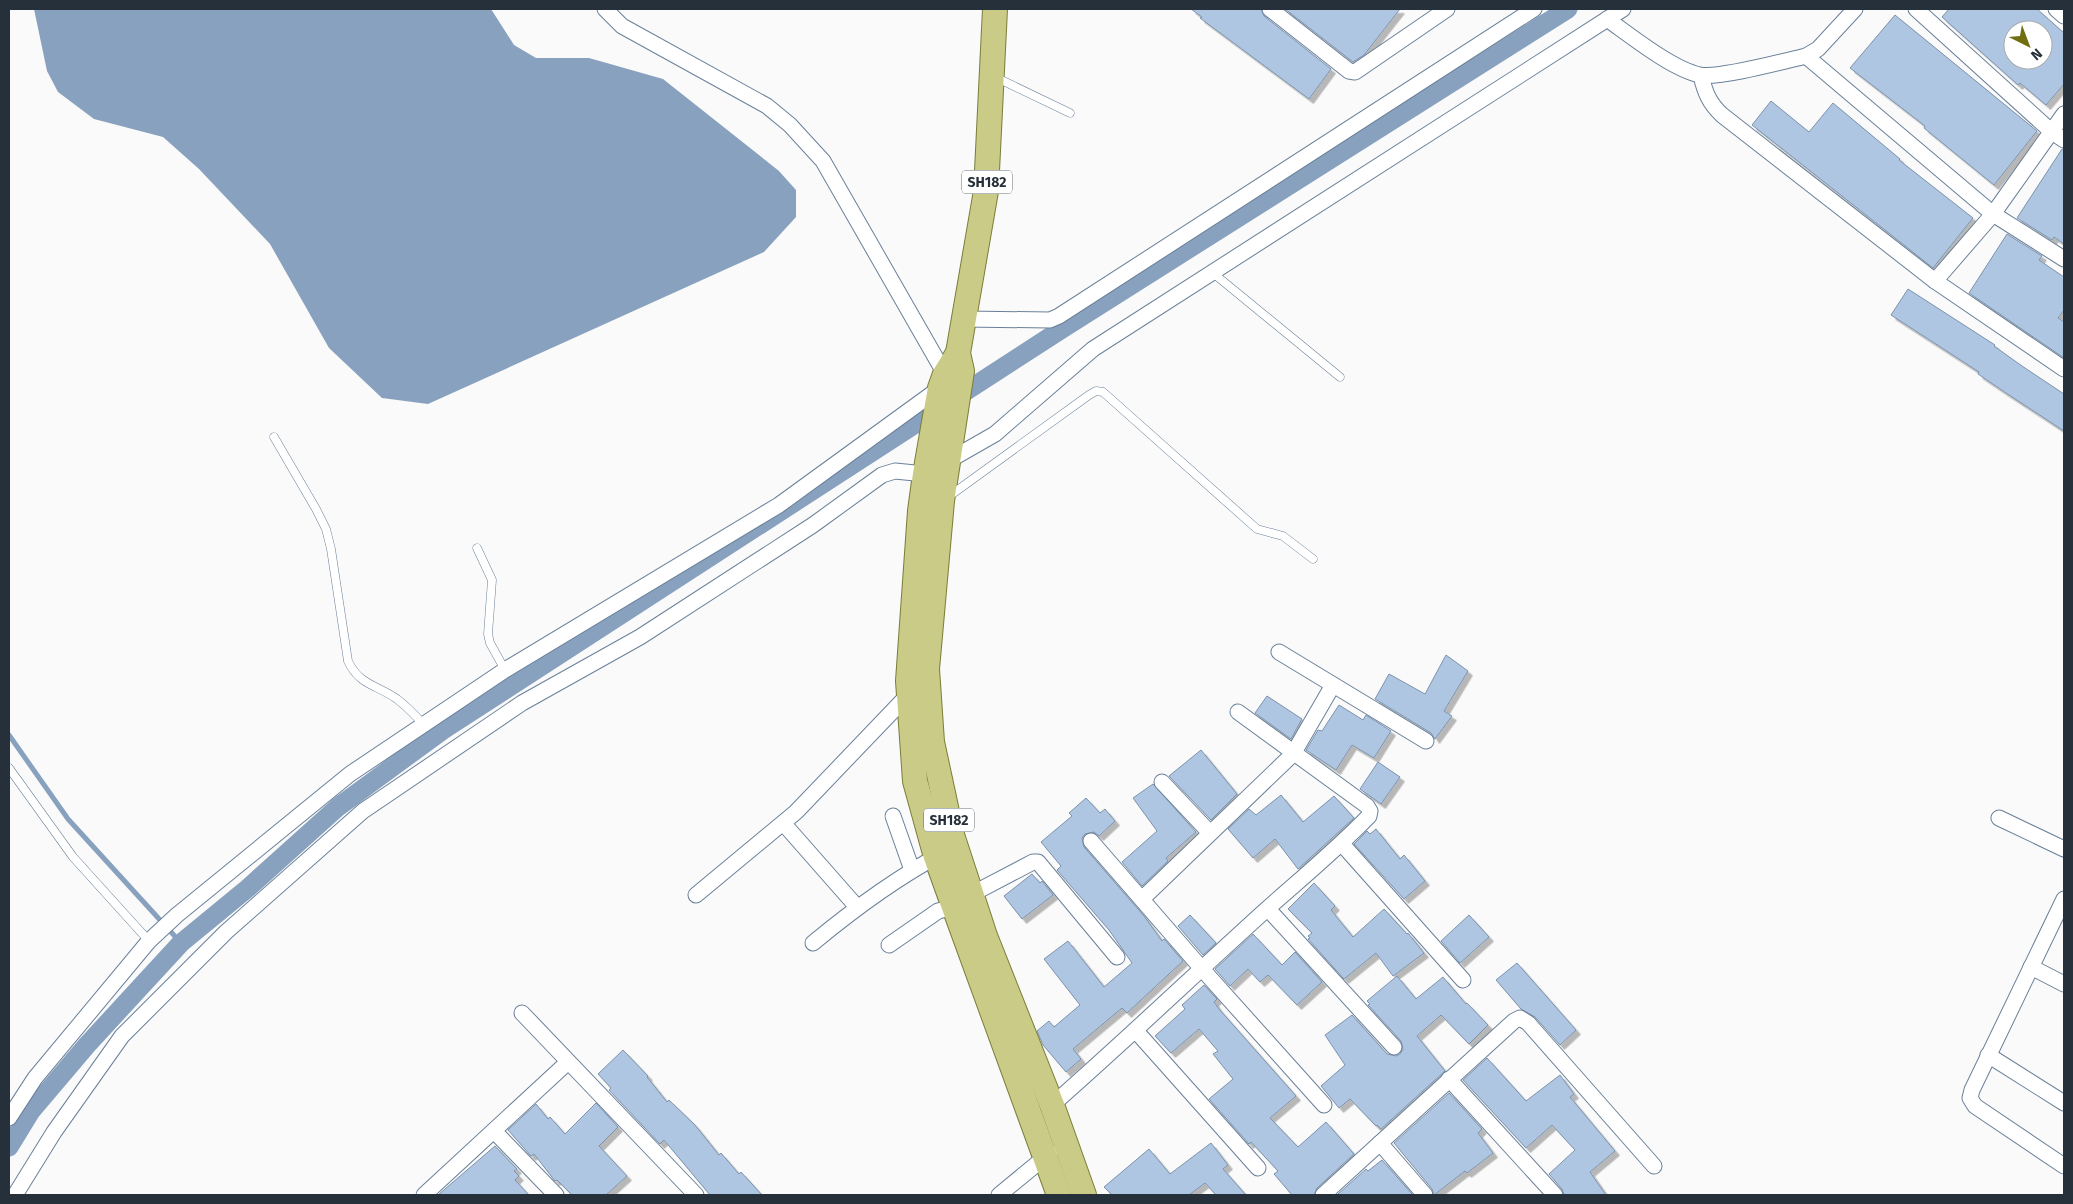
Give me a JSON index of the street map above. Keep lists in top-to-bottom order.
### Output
{
  "streets": {
    "main road": ["SH182"]
  },
  "north": "bottom right"
}
